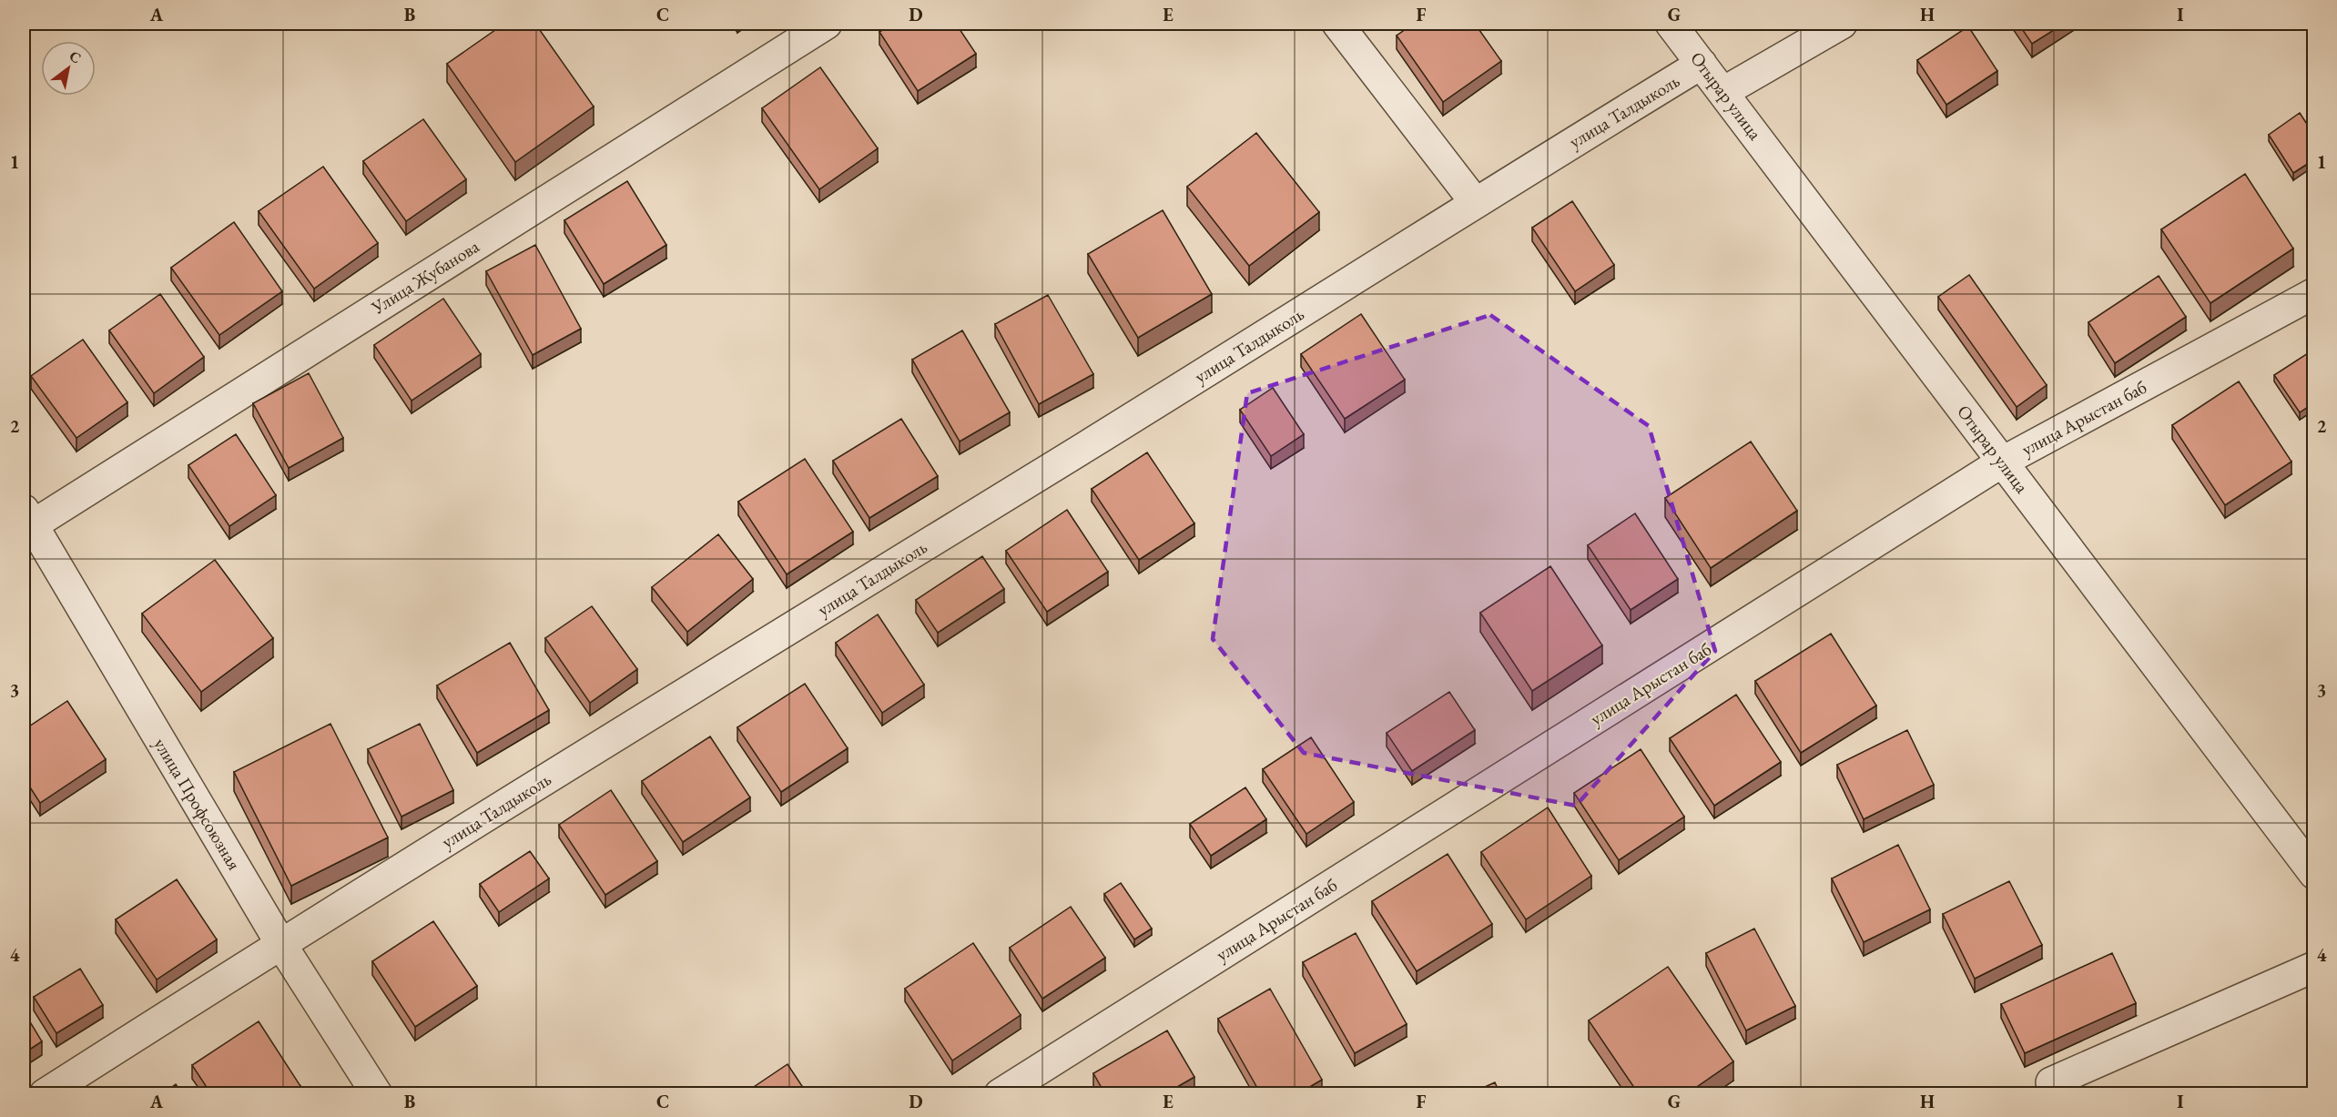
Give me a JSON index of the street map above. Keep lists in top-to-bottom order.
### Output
{
  "streets": {
    "street": [
      "Отырар улица",
      "улица Талдыколь",
      "Улица Жубанова",
      "улица Арыстан баб",
      "улица Профсоюзная"
    ]
  },
  "crossings": [
    ["Отырар улица", "улица Талдыколь"],
    ["Отырар улица", "улица Арыстан баб"],
    ["улица Талдыколь", "улица Профсоюзная"],
    ["Улица Жубанова", "улица Профсоюзная"]
  ],
  "north": "top right",
  "grid": {
    "columns": [
      "A",
      "B",
      "C",
      "D",
      "E",
      "F",
      "G",
      "H",
      "I"
    ],
    "rows": [
      "1",
      "2",
      "3",
      "4"
    ]
  }
}
